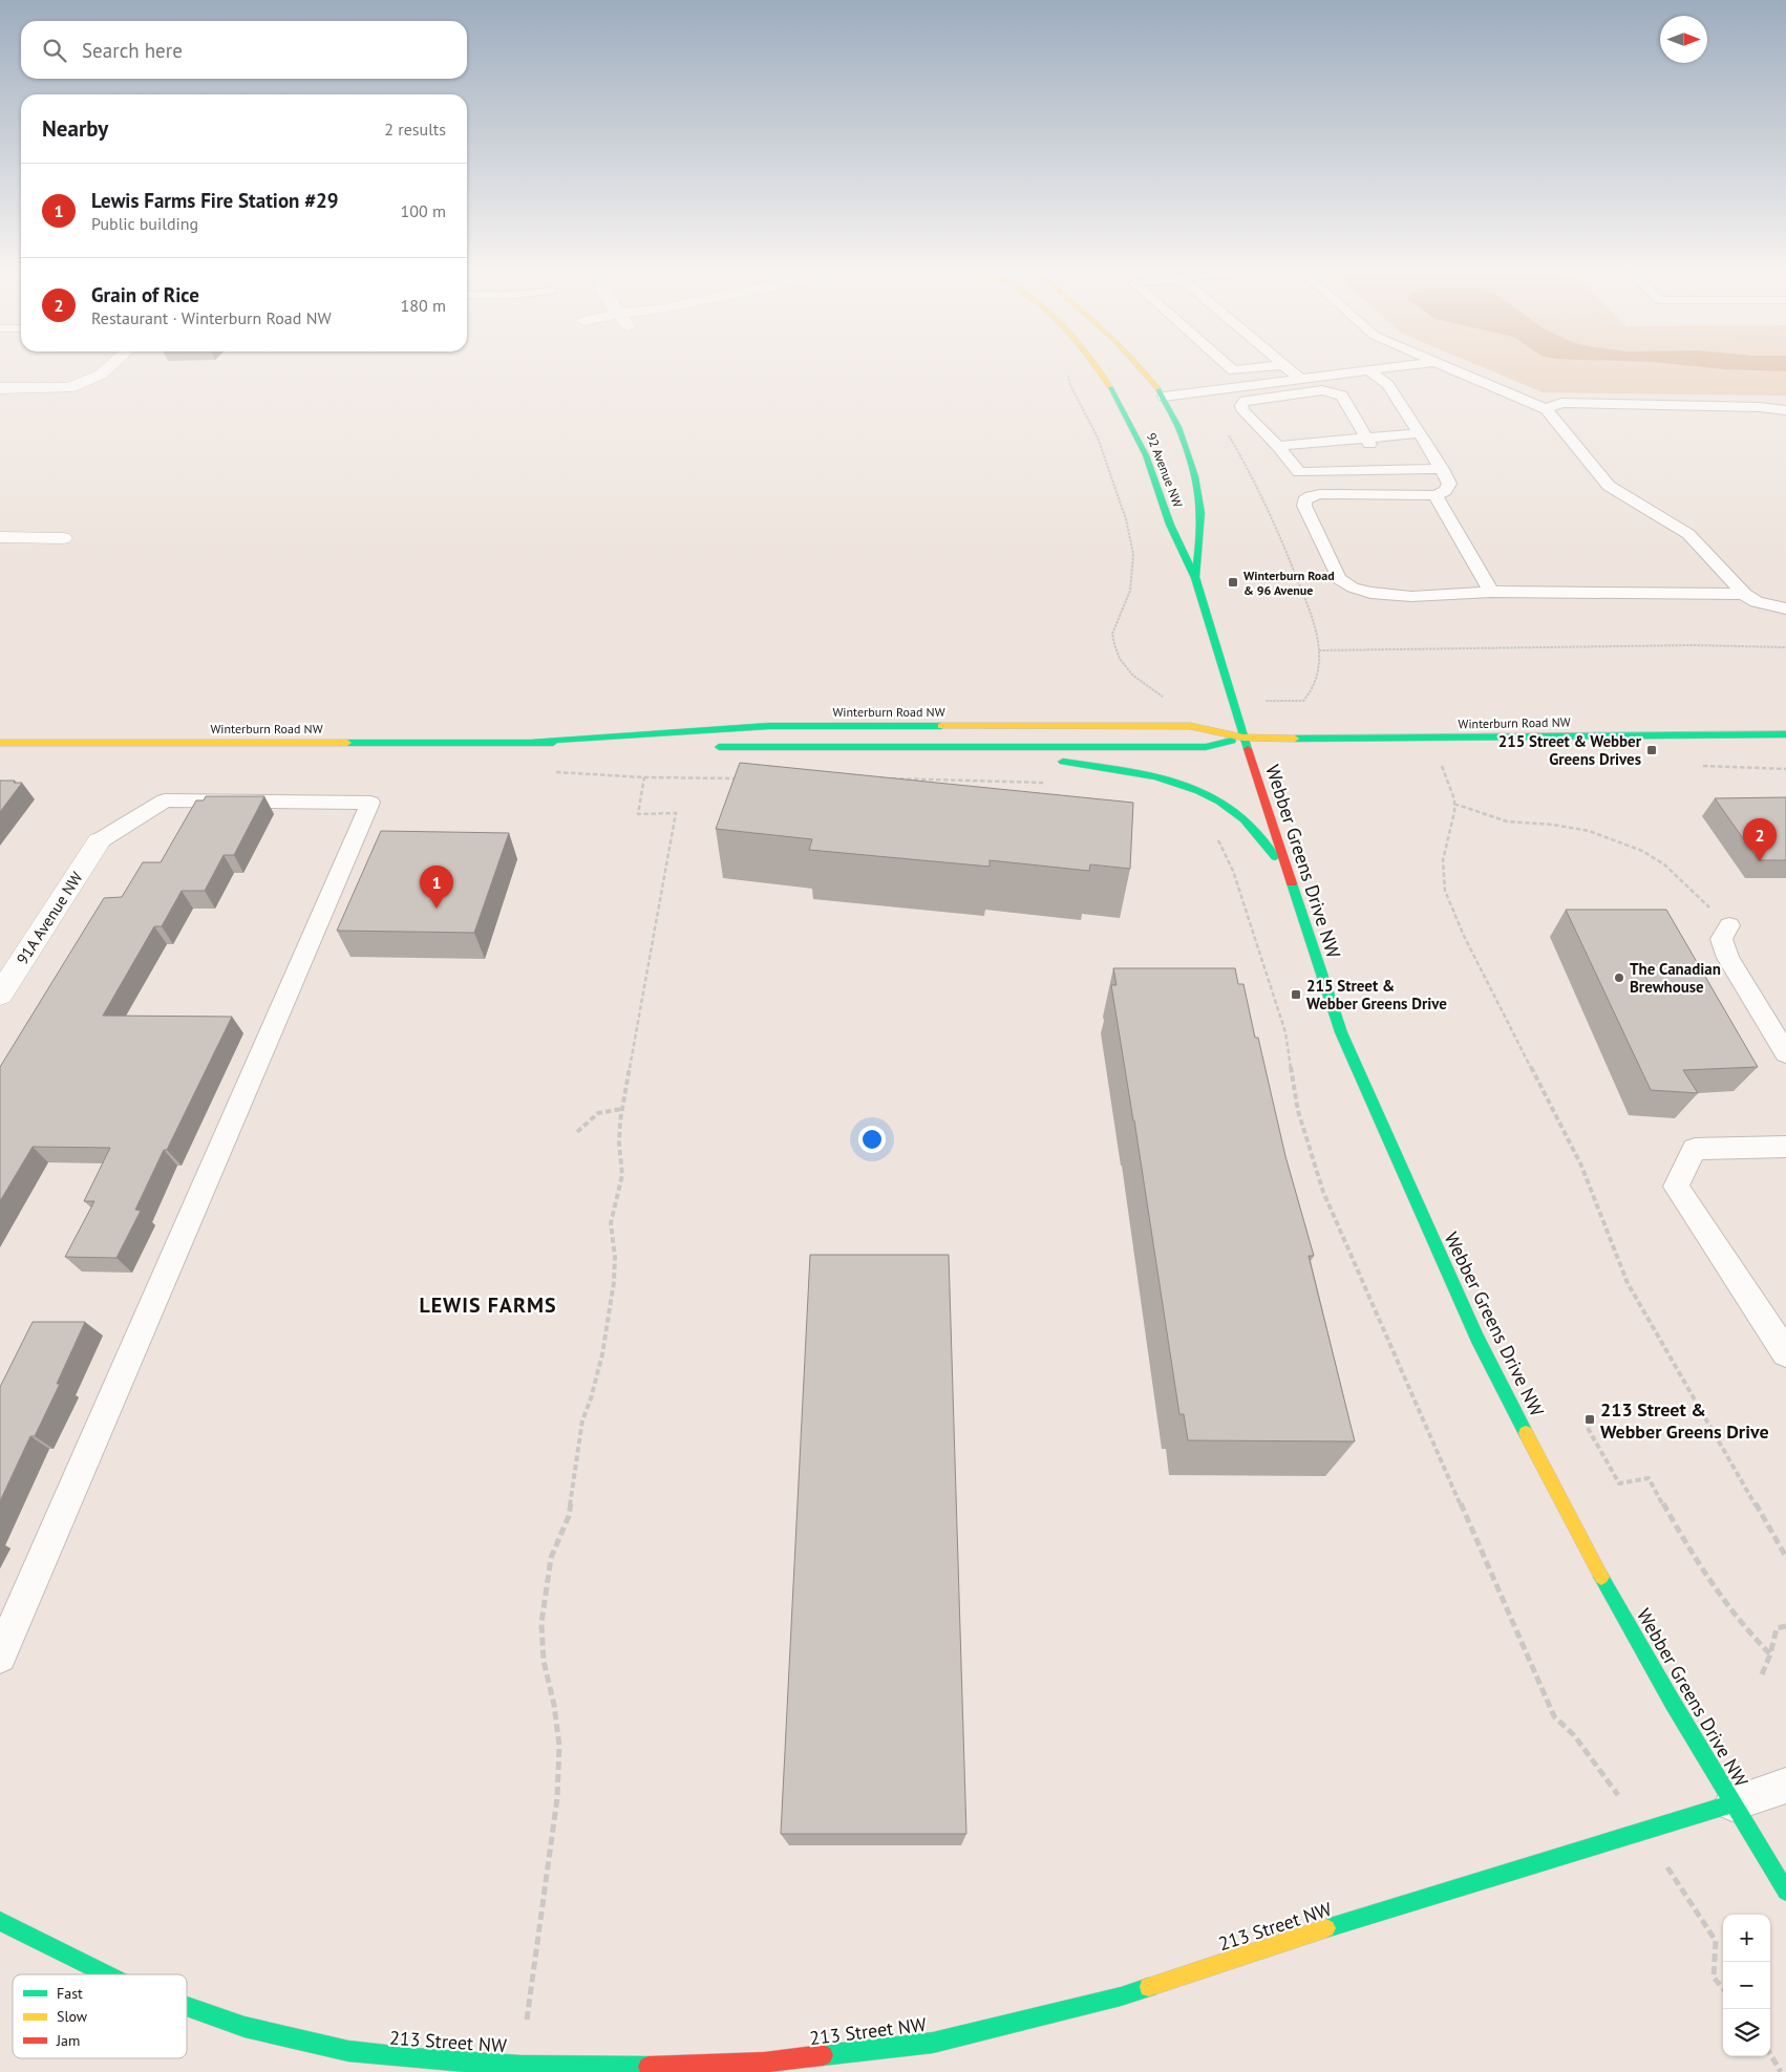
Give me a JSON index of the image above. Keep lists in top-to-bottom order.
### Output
{
  "streets": {
    "main road": [
      "92 Avenue NW",
      "Winterburn Road NW",
      "Webber Greens Drive NW",
      "213 Street NW"
    ],
    "street": ["91A Avenue NW"]
  },
  "crossings": [
    ["92 Avenue NW", "Winterburn Road NW"],
    ["92 Avenue NW", "Webber Greens Drive NW"],
    ["Winterburn Road NW", "Webber Greens Drive NW"],
    ["Webber Greens Drive NW", "213 Street NW"]
  ],
  "districts": ["LEWIS FARMS"],
  "places": {
    "transit": [
      "Winterburn Road & 96 Avenue",
      "215 Street & Webber Greens Drives",
      "215 Street & Webber Greens Drive",
      "213 Street & Webber Greens Drive"
    ],
    "other": ["The Canadian Brewhouse"]
  },
  "legend": ["Fast", "Slow", "Jam"],
  "north": "right",
  "page": {
    "search": "Search here",
    "heading": ["Nearby", "2 results"],
    "list": [
      {
        "mark": "1",
        "name": "Lewis Farms Fire Station #29",
        "note": "Public building",
        "value": "100 m"
      },
      {
        "mark": "2",
        "name": "Grain of Rice",
        "note": "Restaurant · Winterburn Road NW",
        "value": "180 m"
      }
    ],
    "pins": ["2", "1"],
    "map_buttons": ["+", "−"]
  }
}
